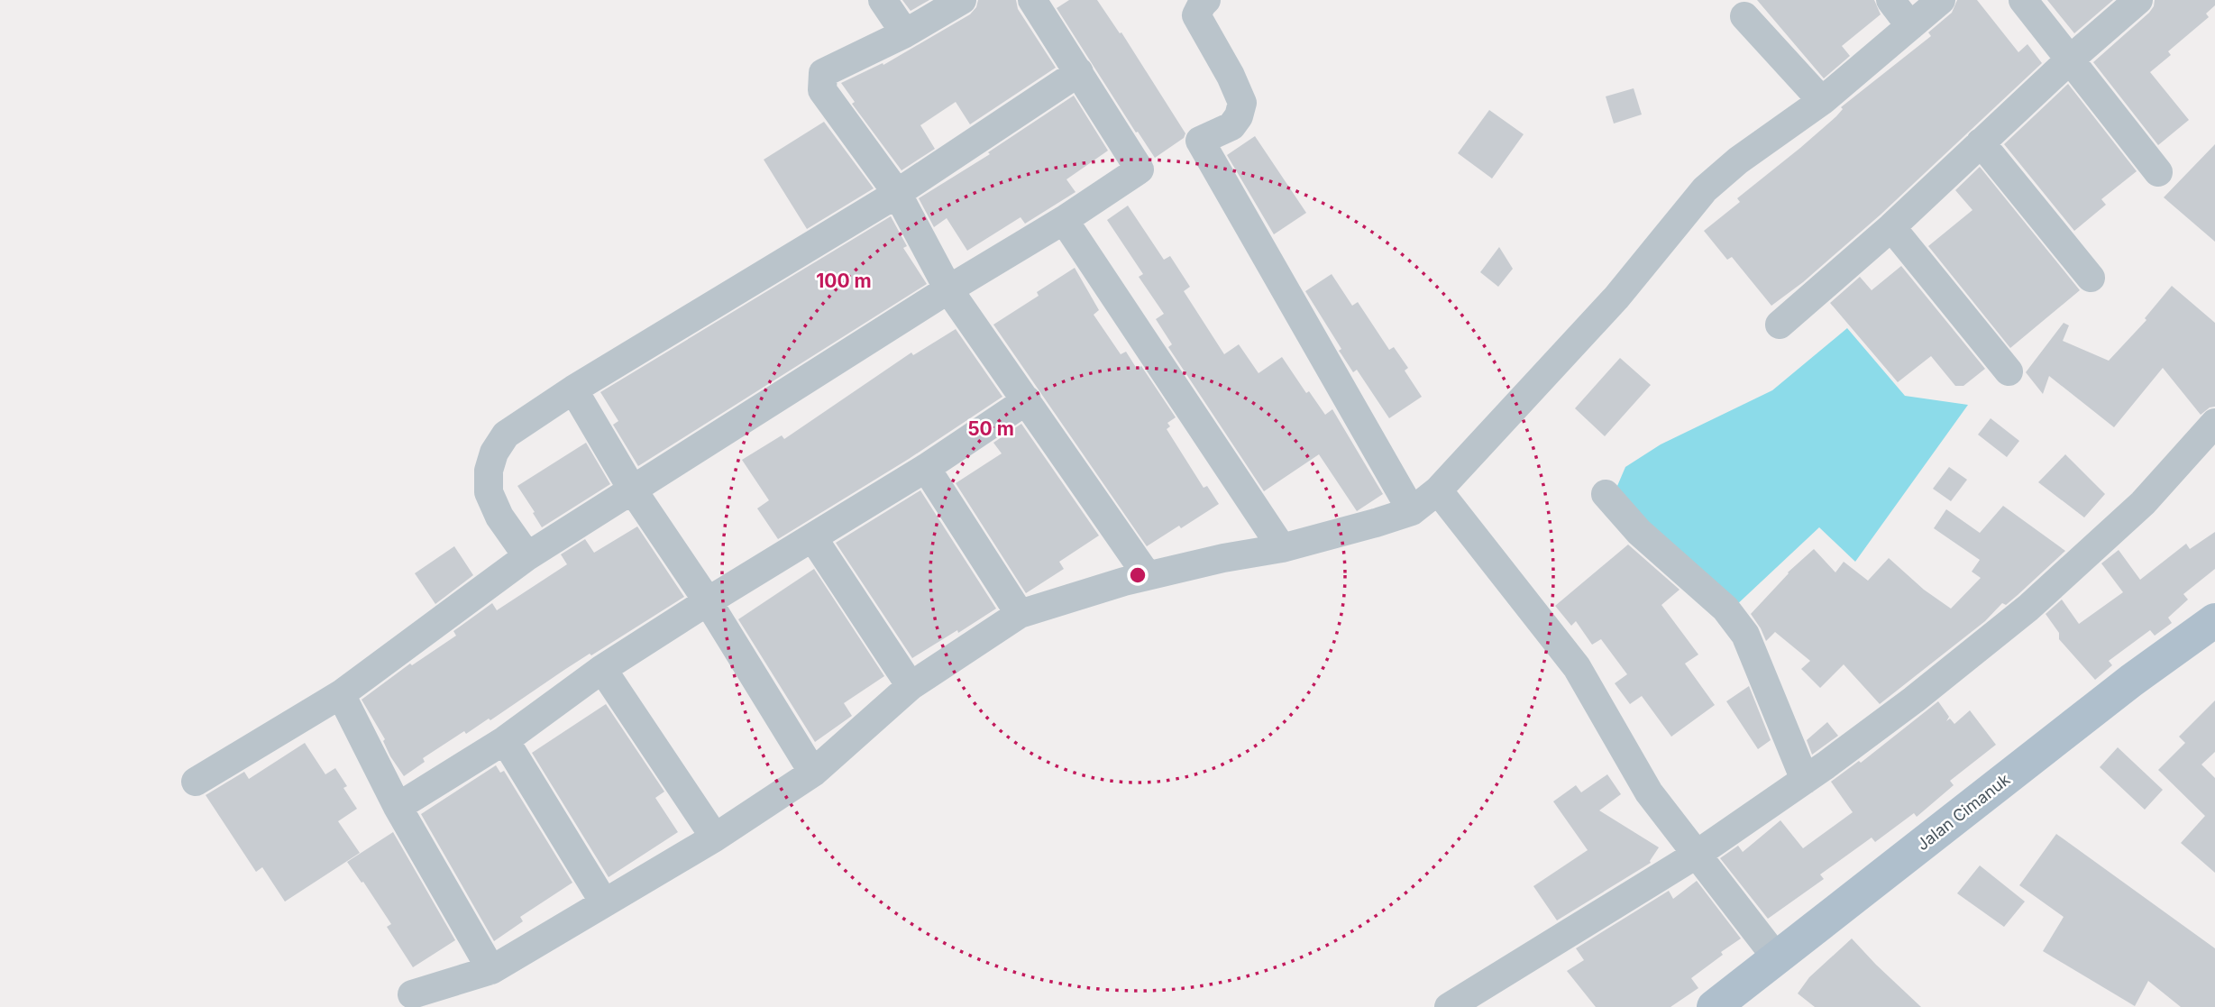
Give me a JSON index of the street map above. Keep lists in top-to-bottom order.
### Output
{
  "streets": {
    "main road": ["Jalan Cimanuk"]
  },
  "rings": ["100 m", "50 m"]
}
